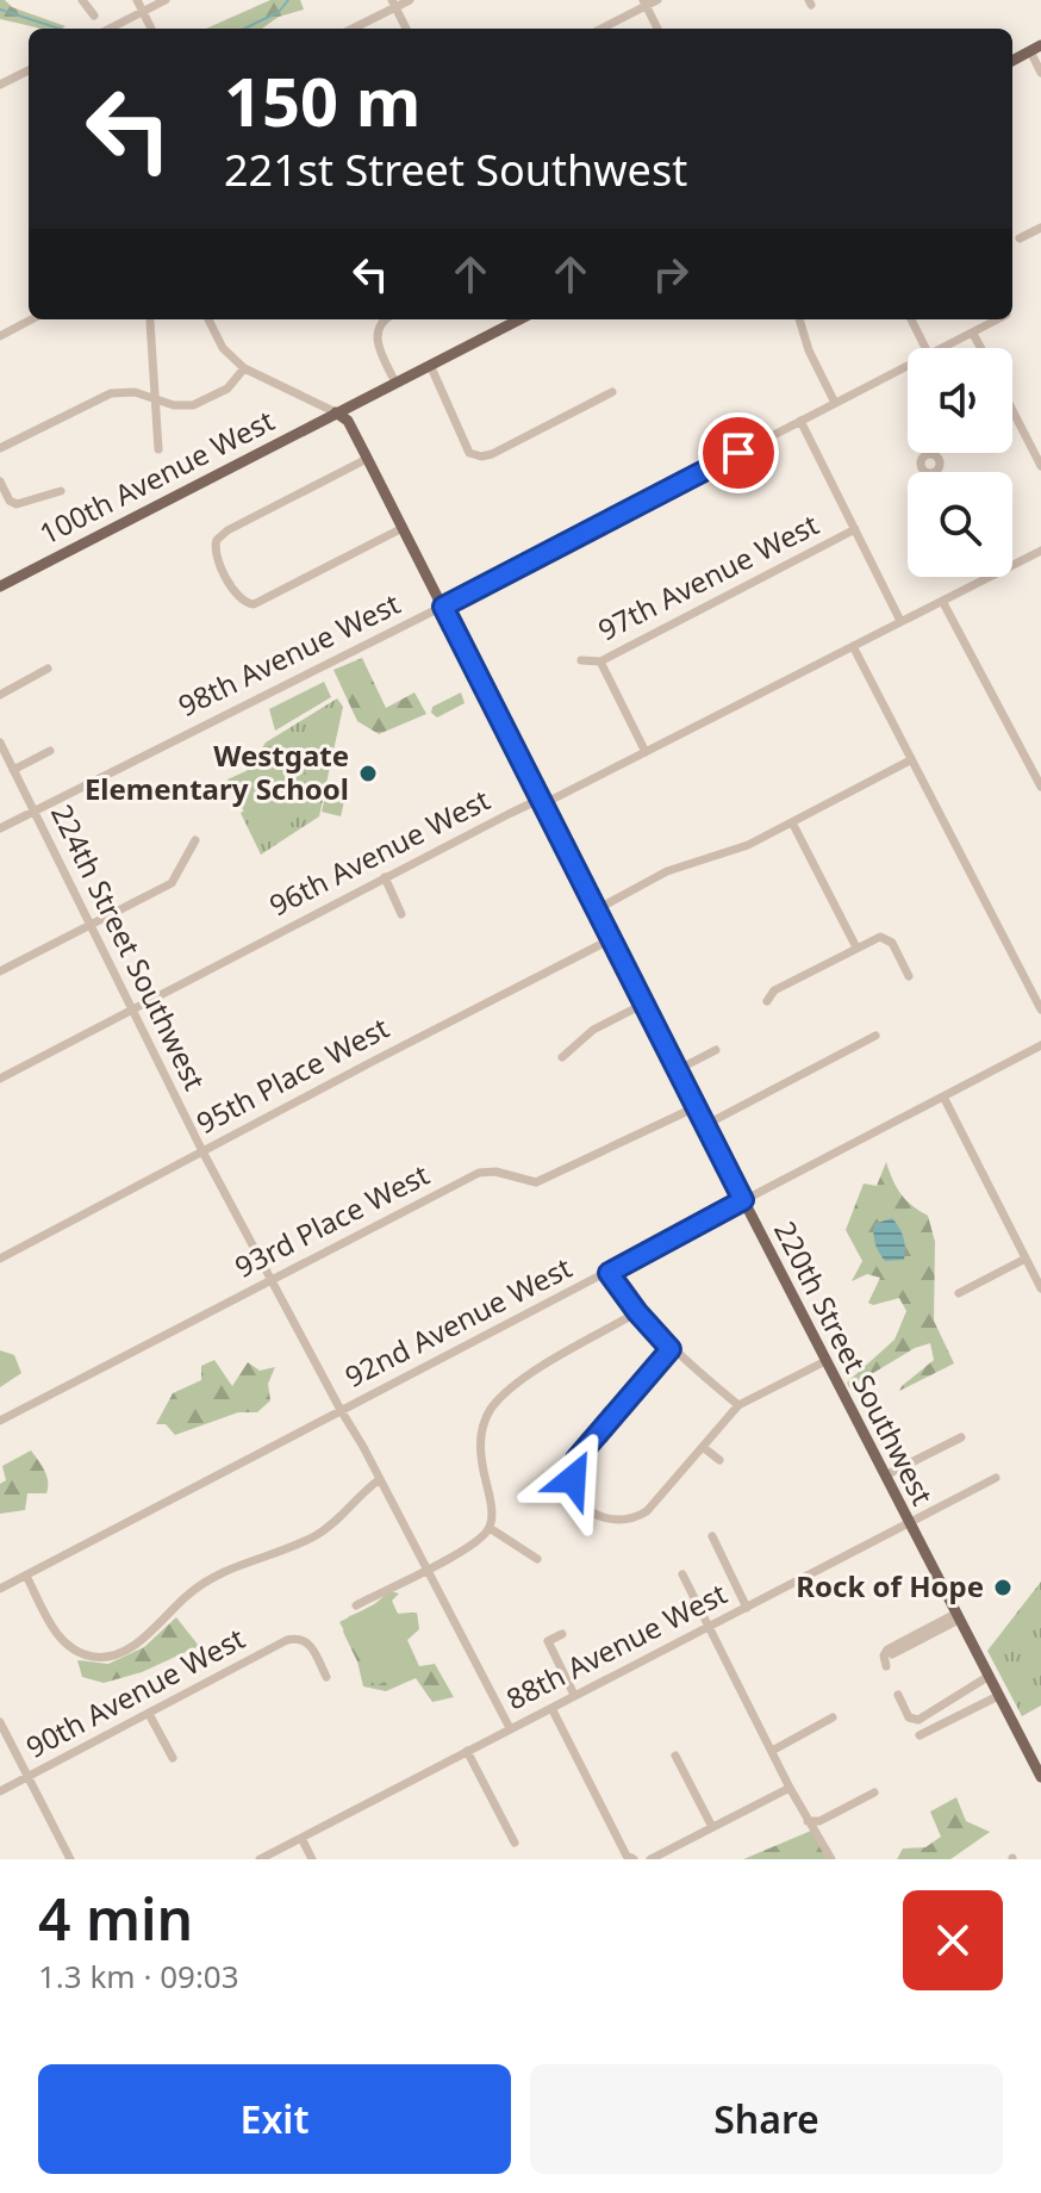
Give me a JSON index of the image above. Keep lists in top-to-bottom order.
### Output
{
  "streets": {
    "main road": ["100th Avenue West", "220th Street Southwest"],
    "street": [
      "97th Avenue West",
      "98th Avenue West",
      "96th Avenue West",
      "224th Street Southwest",
      "95th Place West",
      "93rd Place West",
      "92nd Avenue West",
      "88th Avenue West",
      "90th Avenue West"
    ]
  },
  "crossings": [
    ["100th Avenue West", "220th Street Southwest"],
    ["98th Avenue West", "224th Street Southwest"],
    ["98th Avenue West", "220th Street Southwest"],
    ["96th Avenue West", "224th Street Southwest"],
    ["96th Avenue West", "220th Street Southwest"],
    ["224th Street Southwest", "95th Place West"],
    ["224th Street Southwest", "93rd Place West"],
    ["224th Street Southwest", "92nd Avenue West"],
    ["224th Street Southwest", "88th Avenue West"],
    ["95th Place West", "220th Street Southwest"],
    ["93rd Place West", "220th Street Southwest"],
    ["92nd Avenue West", "220th Street Southwest"],
    ["220th Street Southwest", "88th Avenue West"]
  ],
  "places": ["Westgate Elementary School", "Rock of Hope"],
  "page": {
    "turn": ["150 m", "221st Street Southwest"],
    "heading": ["4 min", "1.3 km · 09:03"],
    "buttons": ["Exit", "Share"]
  }
}
